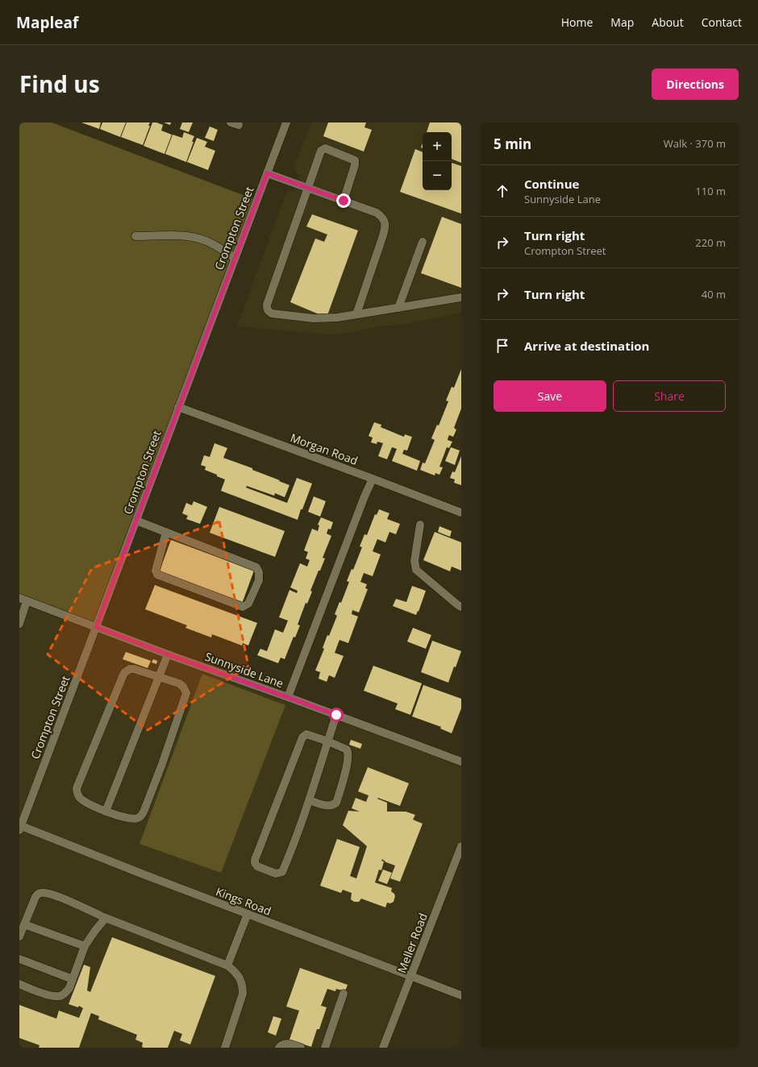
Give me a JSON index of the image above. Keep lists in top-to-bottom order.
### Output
{
  "streets": {
    "street": [
      "Crompton Street",
      "Morgan Road",
      "Sunnyside Lane",
      "Kings Road",
      "Meller Road"
    ]
  },
  "crossings": [
    ["Crompton Street", "Morgan Road"],
    ["Crompton Street", "Sunnyside Lane"],
    ["Crompton Street", "Kings Road"],
    ["Kings Road", "Meller Road"]
  ],
  "page": {
    "header": "Mapleaf",
    "nav": [
      "Home",
      "Map",
      "About",
      "Contact"
    ],
    "title": "Find us",
    "buttons": [
      "Directions",
      ["Save", "Share"]
    ],
    "heading": ["5 min", "Walk · 370 m"],
    "map_buttons": ["+", "−"],
    "list": [
      ["Continue", "Sunnyside Lane", "110 m"],
      ["Turn right", "Crompton Street", "220 m"],
      ["Turn right", "40 m"],
      "Arrive at destination"
    ]
  }
}
